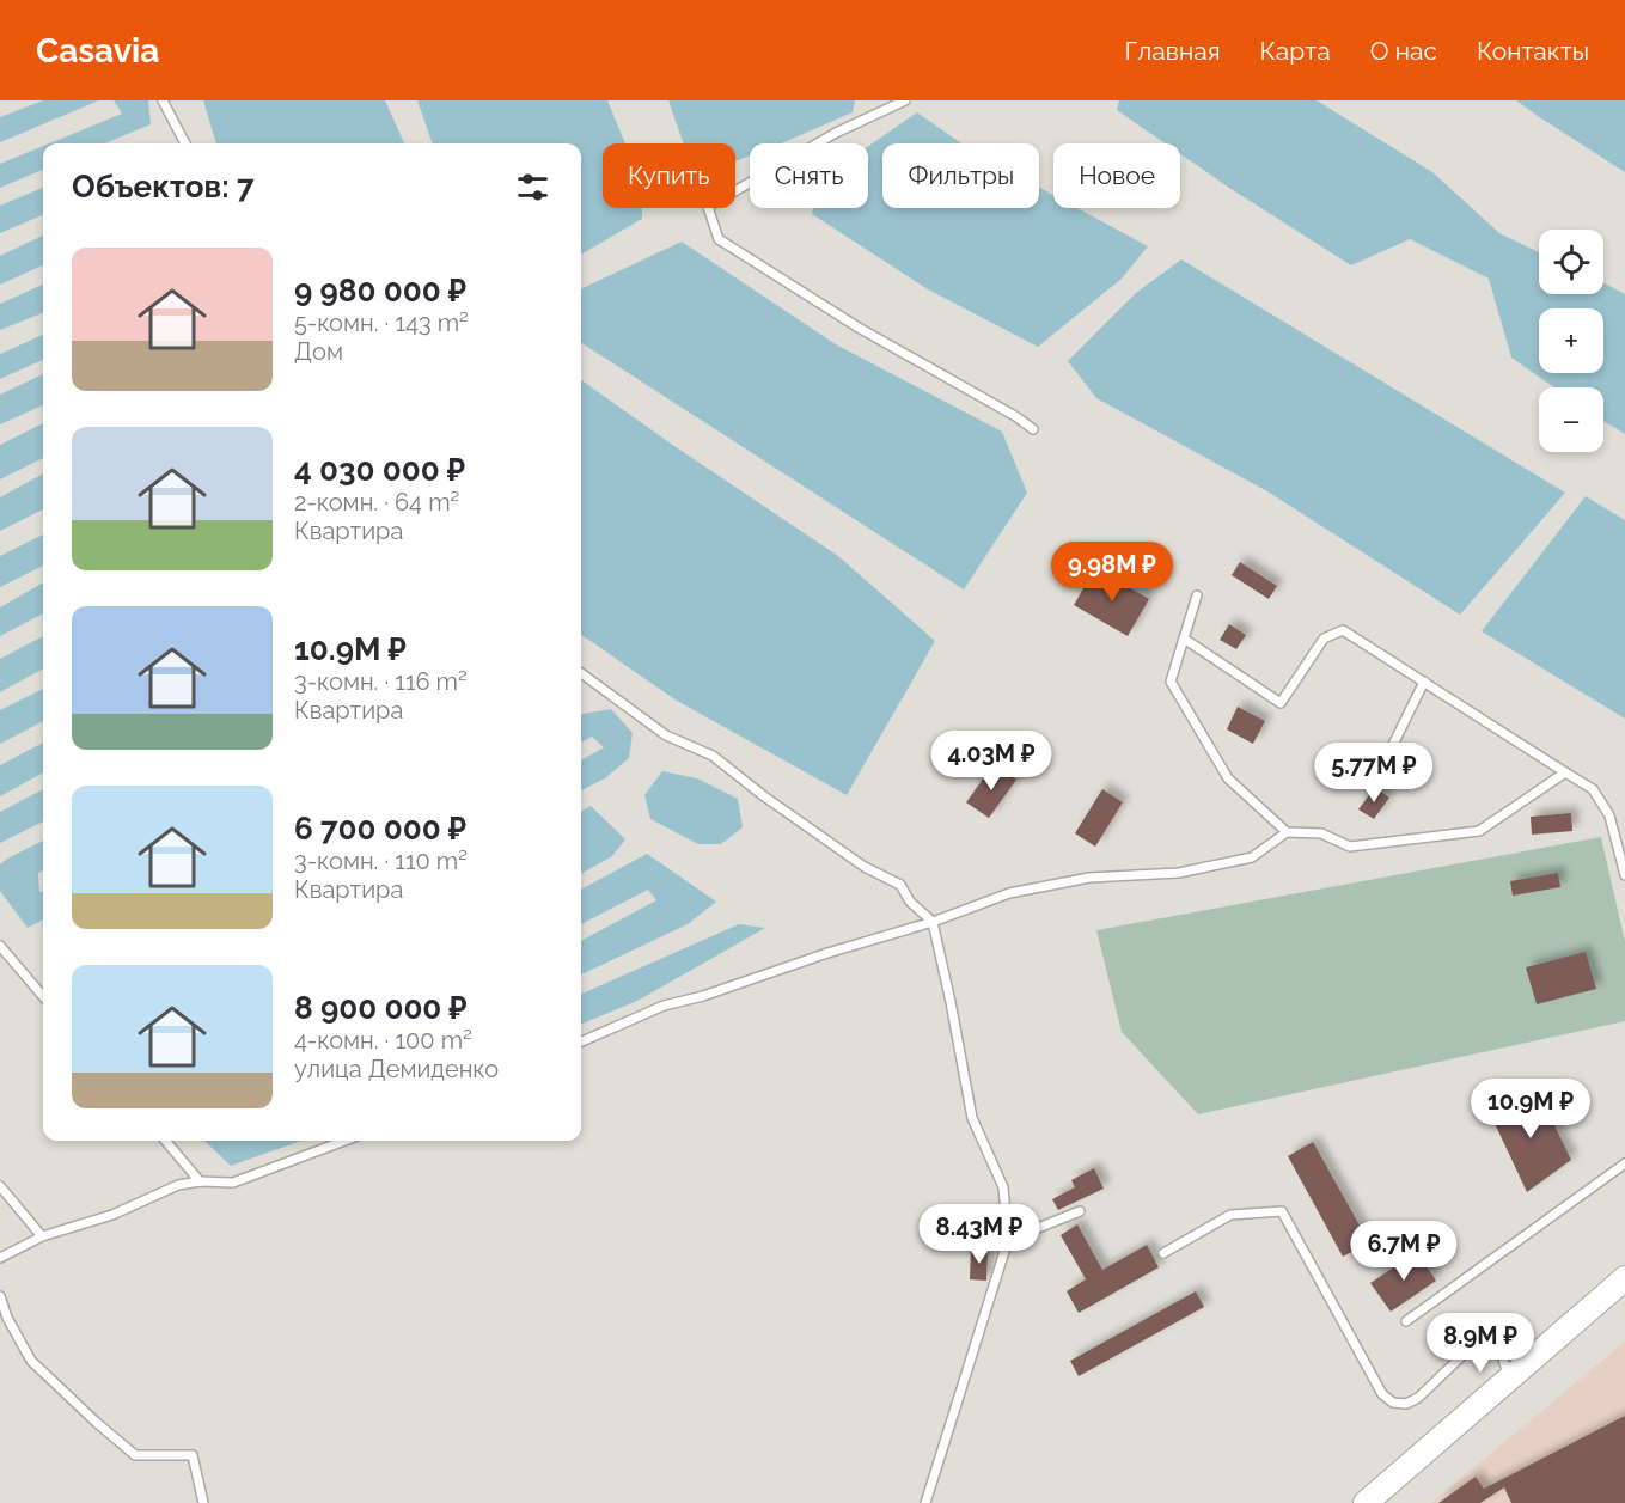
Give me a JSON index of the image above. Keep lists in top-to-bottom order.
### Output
{
  "page": {
    "header": "Casavia",
    "nav": [
      "Главная",
      "Карта",
      "О нас",
      "Контакты"
    ],
    "chip": [
      "Купить",
      "Снять",
      "Фильтры",
      "Новое"
    ],
    "heading": "Объектов: 7",
    "map_buttons": ["+", "−"],
    "list": [
      {
        "name": "9 980 000 ₽",
        "note": "5-комн. · 143 m² · Дом"
      },
      {
        "name": "4 030 000 ₽",
        "note": "2-комн. · 64 m² · Квартира"
      },
      {
        "name": "10.9M ₽",
        "note": "3-комн. · 116 m² · Квартира"
      },
      {
        "name": "6 700 000 ₽",
        "note": "3-комн. · 110 m² · Квартира"
      },
      {
        "name": "8 900 000 ₽",
        "note": "4-комн. · 100 m² · улица Демиденко"
      }
    ],
    "price": [
      "9.98M ₽",
      "4.03M ₽",
      "5.77M ₽",
      "10.9M ₽",
      "8.43M ₽",
      "6.7M ₽",
      "8.9M ₽"
    ]
  }
}
